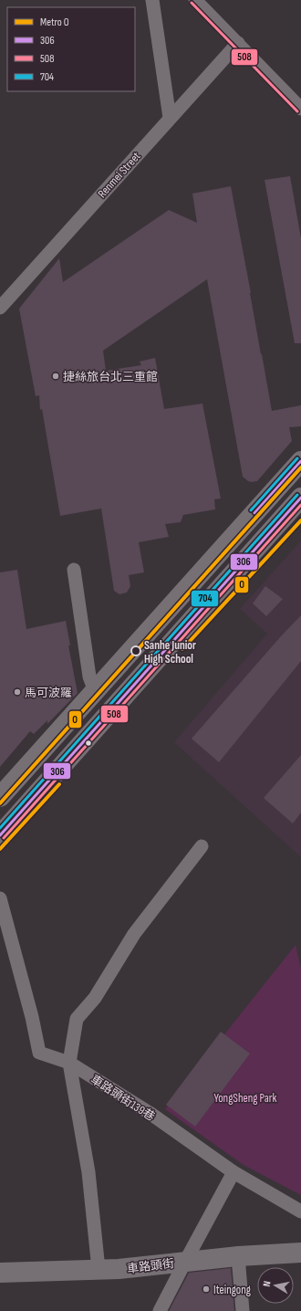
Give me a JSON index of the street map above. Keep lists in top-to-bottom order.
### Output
{
  "streets": {
    "main road": ["車路頭街"],
    "street": ["Renmei Street", "車路頭街139巷"]
  },
  "parks": ["YongSheng Park"],
  "places": [
    "捷絲旅台北三重館",
    "Sanhe Junior High School",
    "馬可波羅",
    "Iteingong"
  ],
  "lines": [
    "transit line 508",
    "transit line 704",
    "transit line 306",
    "metro line O"
  ],
  "legend": [
    "Metro O",
    "306",
    "508",
    "704"
  ],
  "north": "left"
}
